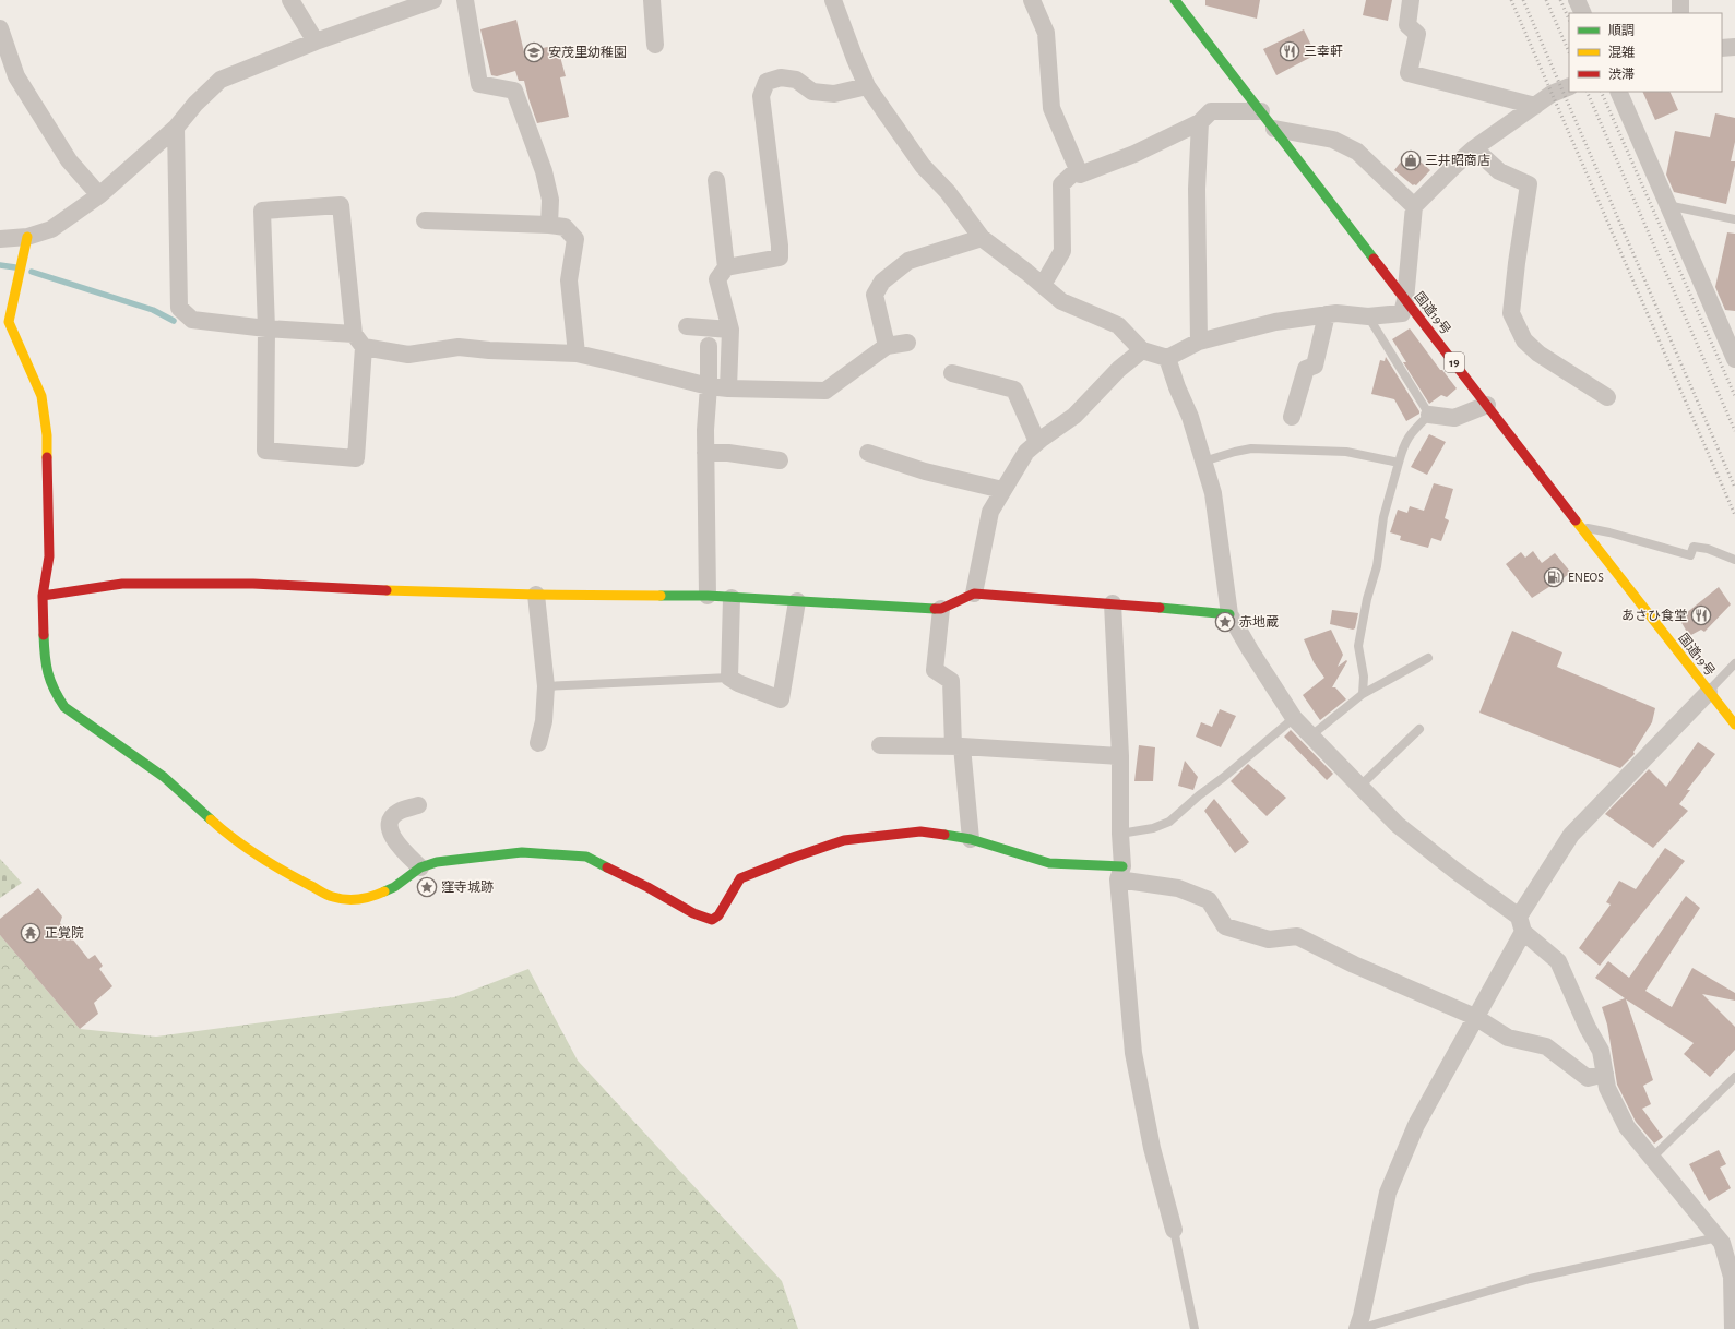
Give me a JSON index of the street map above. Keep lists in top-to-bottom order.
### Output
{
  "streets": {
    "main road": ["国道19号", "19"]
  },
  "places": {
    "restaurant": ["三幸軒", "あさひ食堂"],
    "school or university": ["安茂里幼稚園"],
    "shop": ["三井昭商店"],
    "fuel station": ["ENEOS"],
    "place": ["赤地蔵", "窪寺城跡"],
    "temple": ["正覚院"]
  },
  "legend": ["順調", "混雑", "渋滞"]
}
